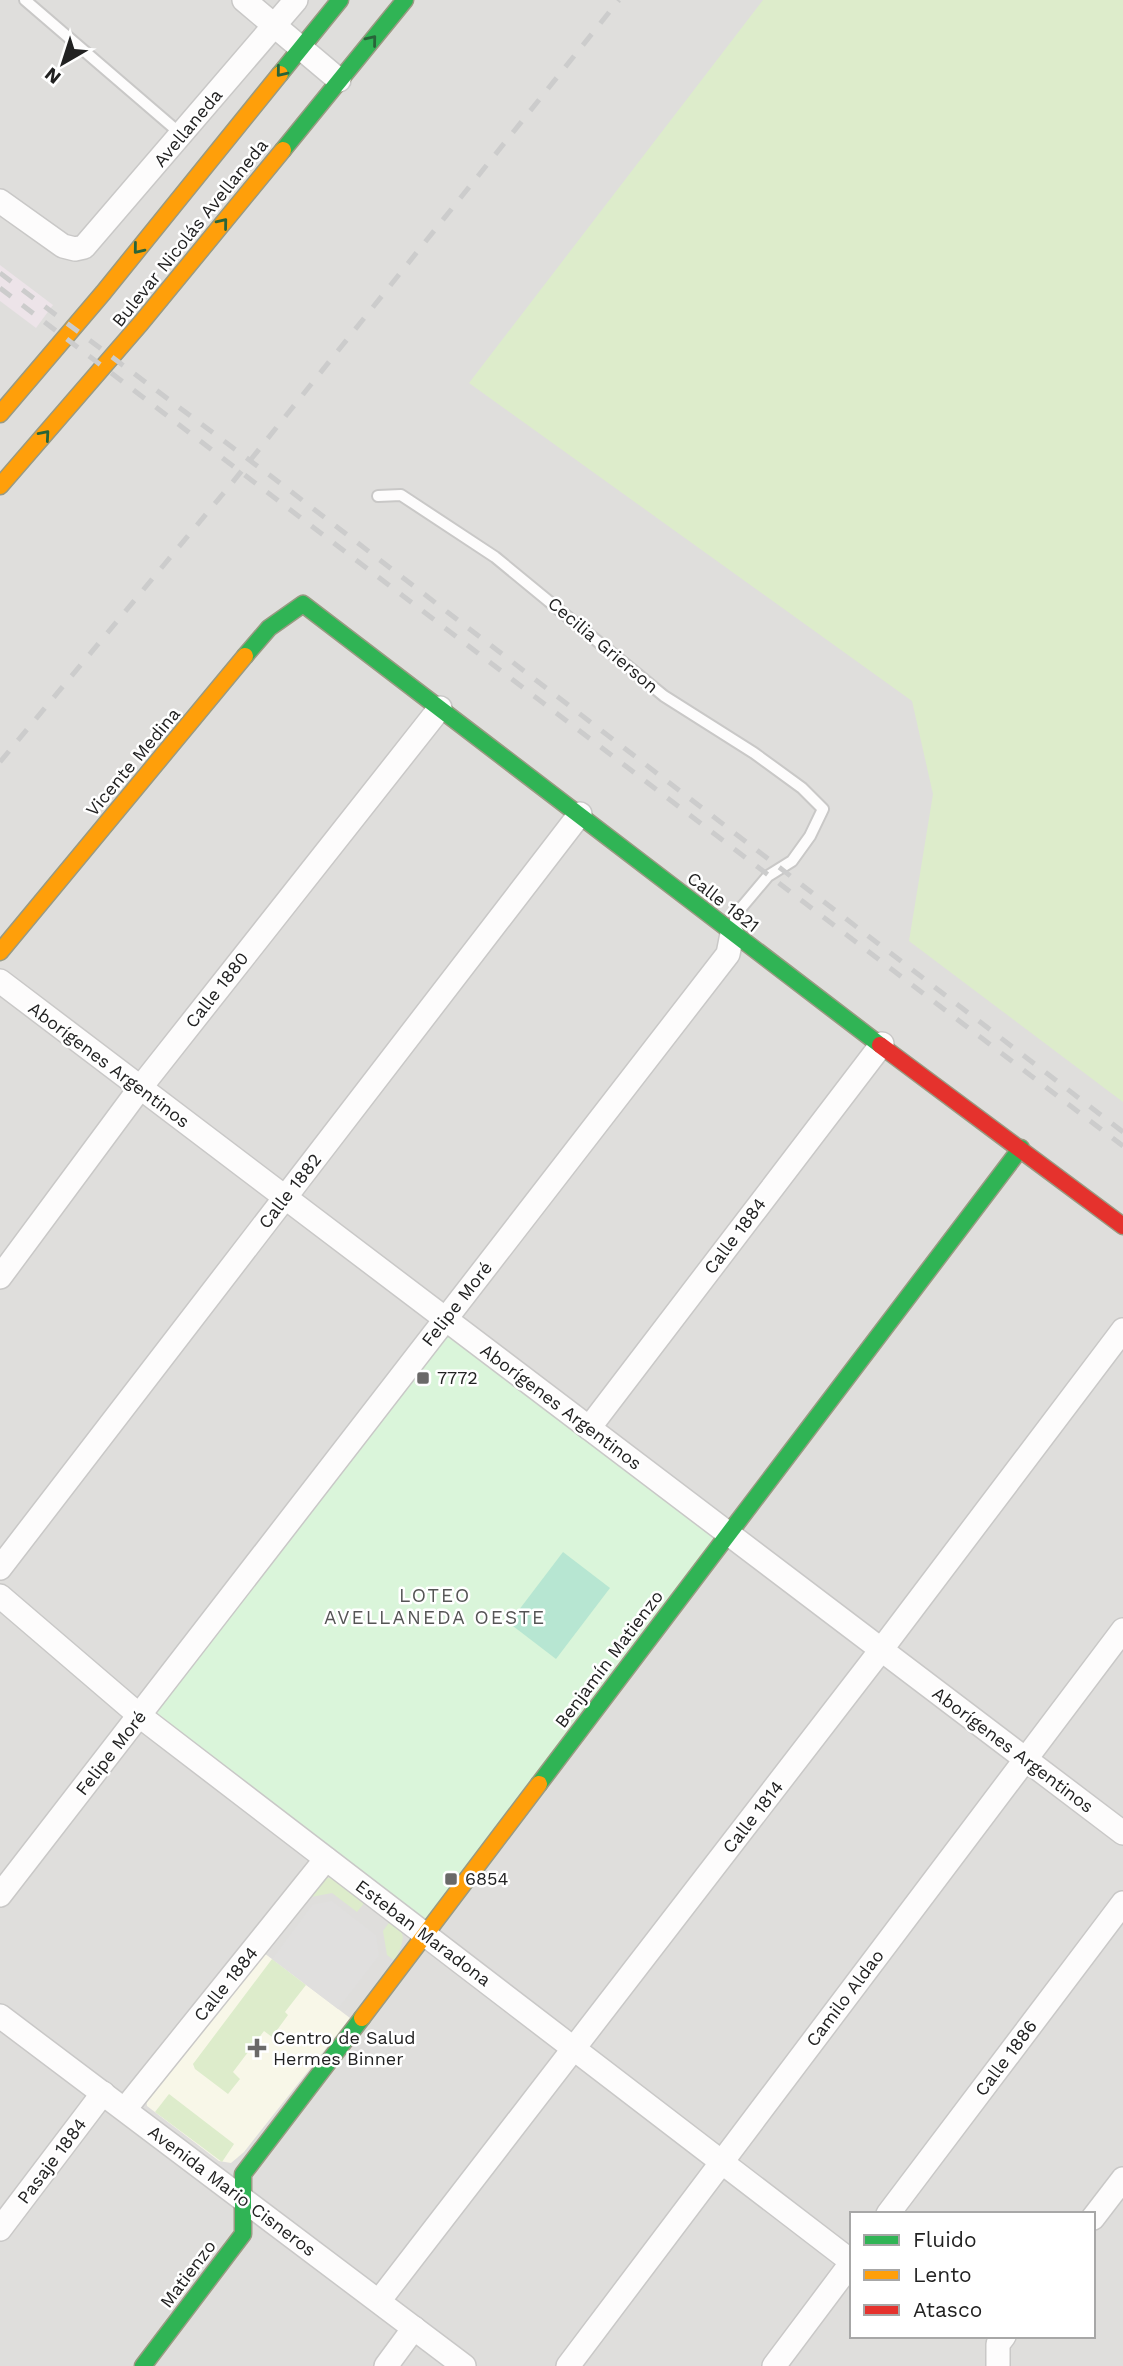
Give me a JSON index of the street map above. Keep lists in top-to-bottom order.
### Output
{
  "streets": {
    "street": [
      "Avellaneda",
      "Bulevar Nicolás Avellaneda",
      "Vicente Medina",
      "Calle 1821",
      "Calle 1880",
      "Aborígenes Argentinos",
      "Calle 1882",
      "Calle 1884",
      "Felipe Moré",
      "Benjamín Matienzo",
      "Calle 1814",
      "Esteban Maradona",
      "Camilo Aldao",
      "Calle 1886",
      "Pasaje 1884",
      "Avenida Mario Cisneros",
      "Matienzo"
    ],
    "lane": ["Cecilia Grierson"]
  },
  "crossings": [
    ["Cecilia Grierson", "Felipe Moré"],
    ["Vicente Medina", "Calle 1821"],
    ["Calle 1821", "Calle 1880"],
    ["Calle 1821", "Calle 1882"],
    ["Calle 1821", "Calle 1884"],
    ["Calle 1821", "Felipe Moré"],
    ["Calle 1821", "Benjamín Matienzo"],
    ["Calle 1880", "Aborígenes Argentinos"],
    ["Aborígenes Argentinos", "Calle 1882"],
    ["Aborígenes Argentinos", "Calle 1884"],
    ["Aborígenes Argentinos", "Felipe Moré"],
    ["Aborígenes Argentinos", "Benjamín Matienzo"],
    ["Aborígenes Argentinos", "Calle 1814"],
    ["Aborígenes Argentinos", "Camilo Aldao"],
    ["Calle 1884", "Esteban Maradona"],
    ["Calle 1884", "Avenida Mario Cisneros"],
    ["Felipe Moré", "Esteban Maradona"],
    ["Benjamín Matienzo", "Esteban Maradona"],
    ["Benjamín Matienzo", "Avenida Mario Cisneros"],
    ["Benjamín Matienzo", "Matienzo"],
    ["Calle 1814", "Esteban Maradona"],
    ["Calle 1814", "Avenida Mario Cisneros"],
    ["Esteban Maradona", "Camilo Aldao"],
    ["Pasaje 1884", "Avenida Mario Cisneros"],
    ["Avenida Mario Cisneros", "Matienzo"]
  ],
  "districts": ["LOTEO AVELLANEDA OESTE"],
  "places": {
    "transit": ["7772", "6854"],
    "health": ["Centro de Salud Hermes Binner"]
  },
  "legend": ["Fluido", "Lento", "Atasco"],
  "north": "bottom left"
}
